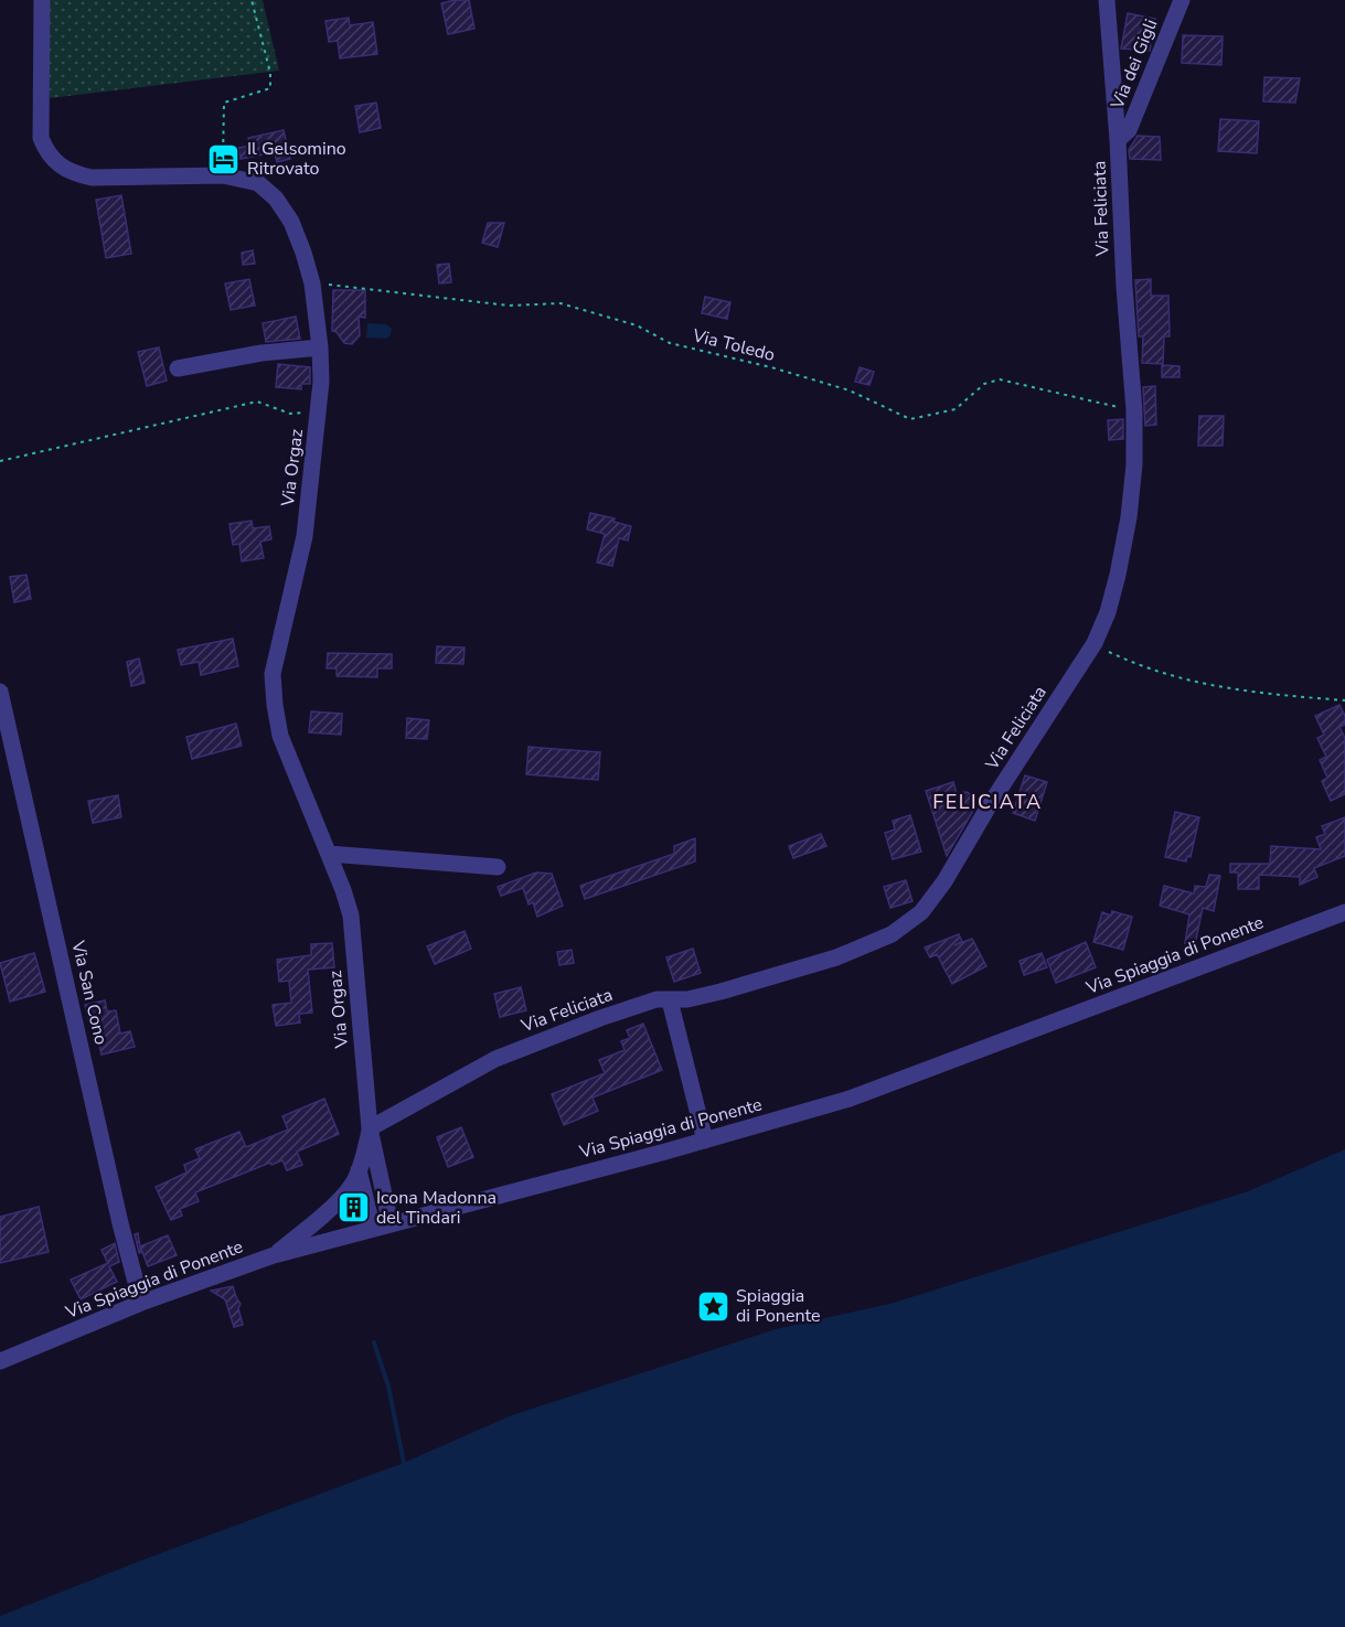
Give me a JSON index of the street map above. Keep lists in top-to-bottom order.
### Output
{
  "streets": {
    "street": [
      "Via dei Gigli",
      "Via Feliciata",
      "Via Orgaz",
      "Via Spiaggia di Ponente",
      "Via San Cono"
    ],
    "path": ["Via Toledo"]
  },
  "crossings": [
    ["Via dei Gigli", "Via Feliciata"],
    ["Via Feliciata", "Via Toledo"],
    ["Via Feliciata", "Via Orgaz"],
    ["Via Toledo", "Via Orgaz"],
    ["Via Spiaggia di Ponente", "Via San Cono"]
  ],
  "districts": ["FELICIATA"],
  "places": {
    "hotel": ["Il Gelsomino Ritrovato"],
    "building": ["Icona Madonna del Tindari"],
    "place": ["Spiaggia di Ponente"]
  }
}
